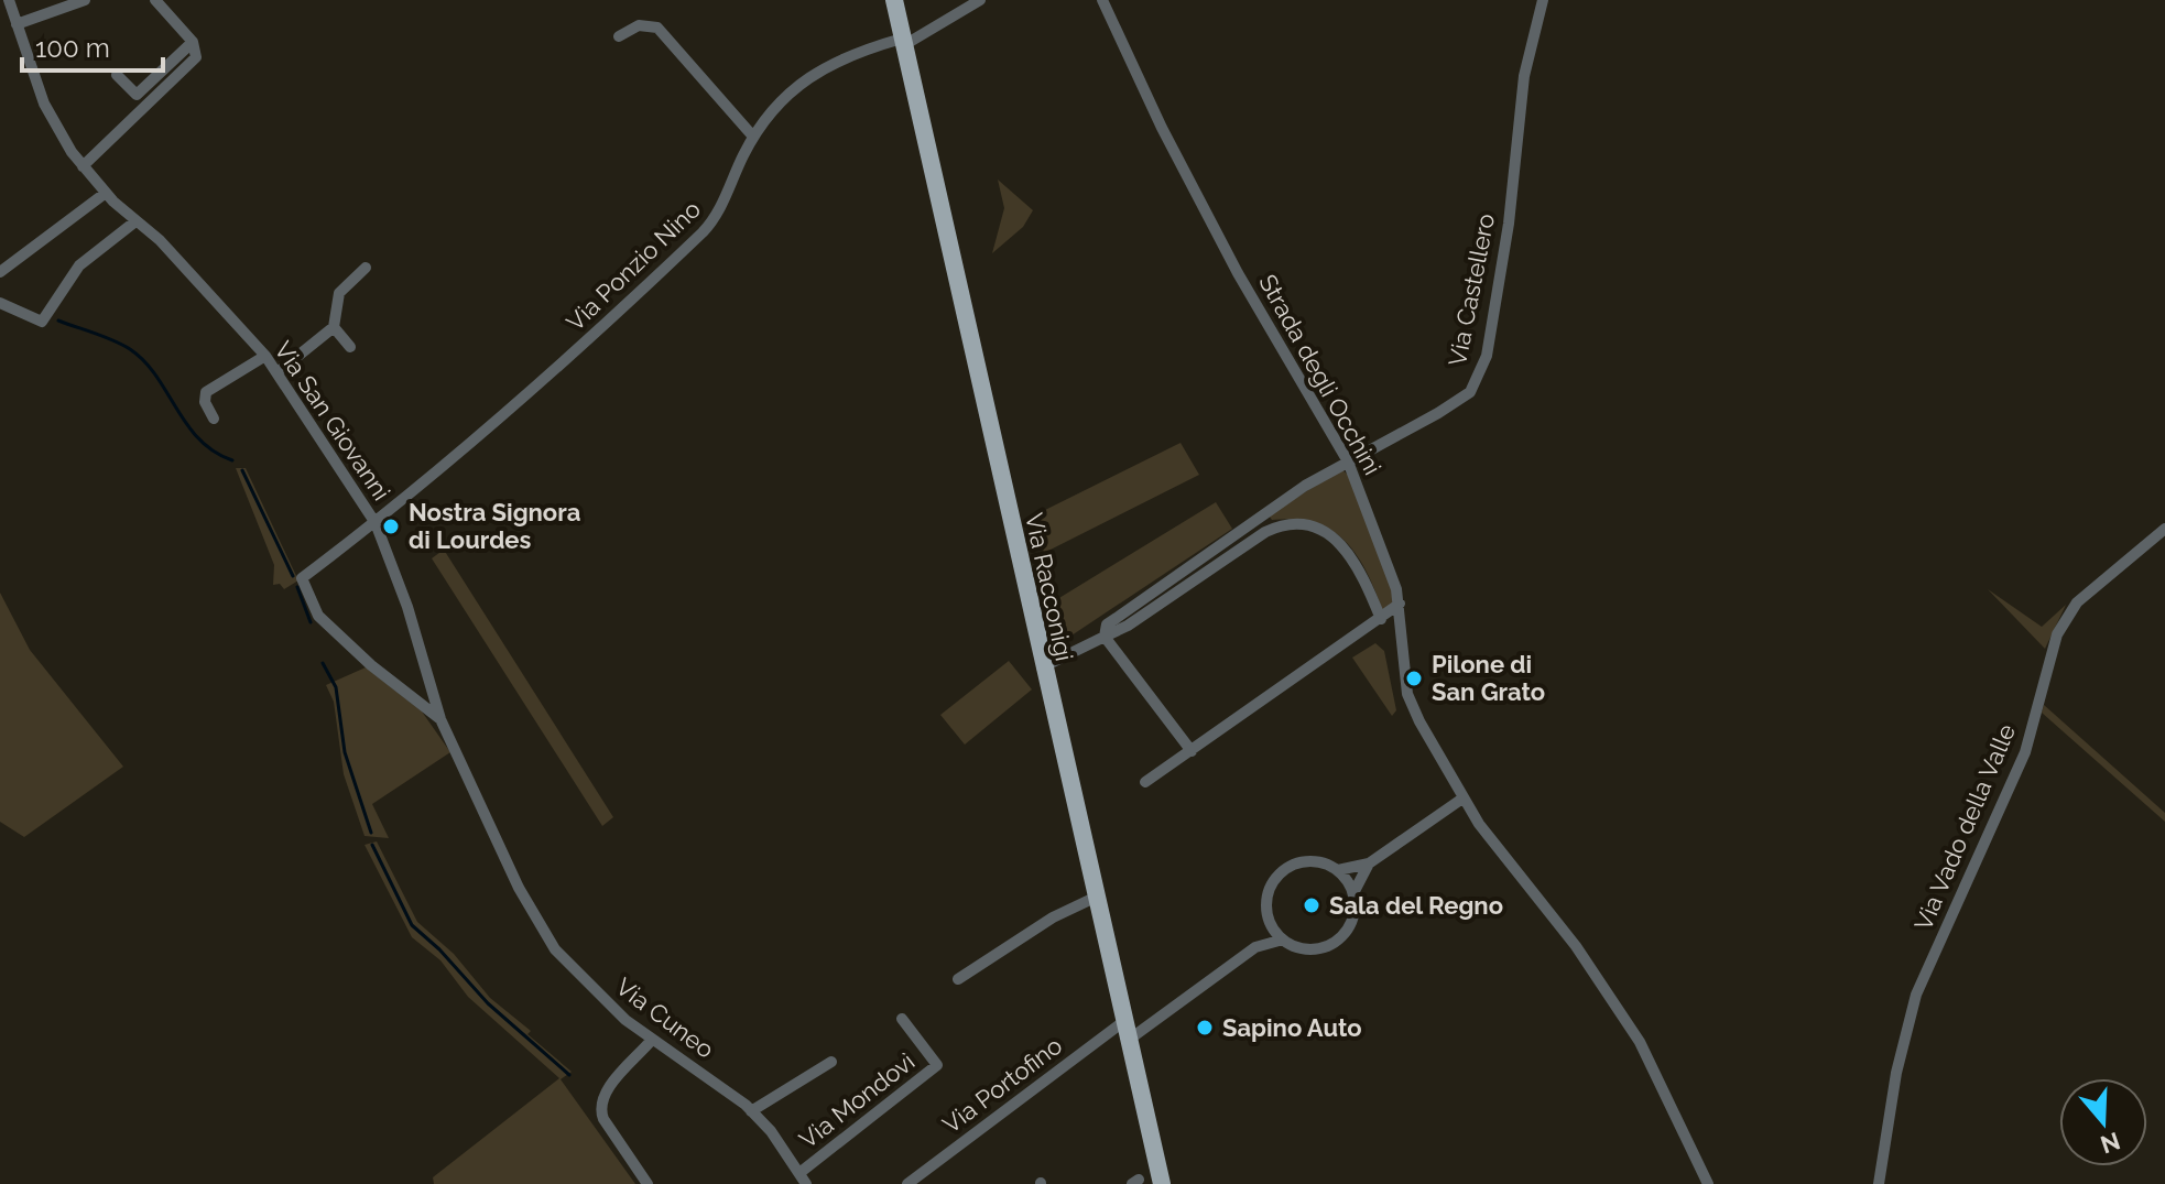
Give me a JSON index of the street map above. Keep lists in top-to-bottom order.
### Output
{
  "streets": {
    "main road": ["Via Racconigi"],
    "street": [
      "Via Ponzio Nino",
      "Via Castellero",
      "Strada degli Occhini",
      "Via San Giovanni",
      "Via Vado della Valle",
      "Via Cuneo",
      "Via Portofino",
      "Via Mondovì"
    ]
  },
  "crossings": [
    ["Via Ponzio Nino", "Via San Giovanni"],
    ["Via Ponzio Nino", "Via Racconigi"],
    ["Via Castellero", "Strada degli Occhini"],
    ["Via Castellero", "Via Racconigi"],
    ["Via San Giovanni", "Via Cuneo"],
    ["Via Racconigi", "Via Portofino"],
    ["Via Cuneo", "Via Mondovì"]
  ],
  "places": [
    "Nostra Signora di Lourdes",
    "Pilone di San Grato",
    "Sala del Regno",
    "Sapino Auto"
  ],
  "scale_bar": "100 m",
  "north": "bottom"
}
